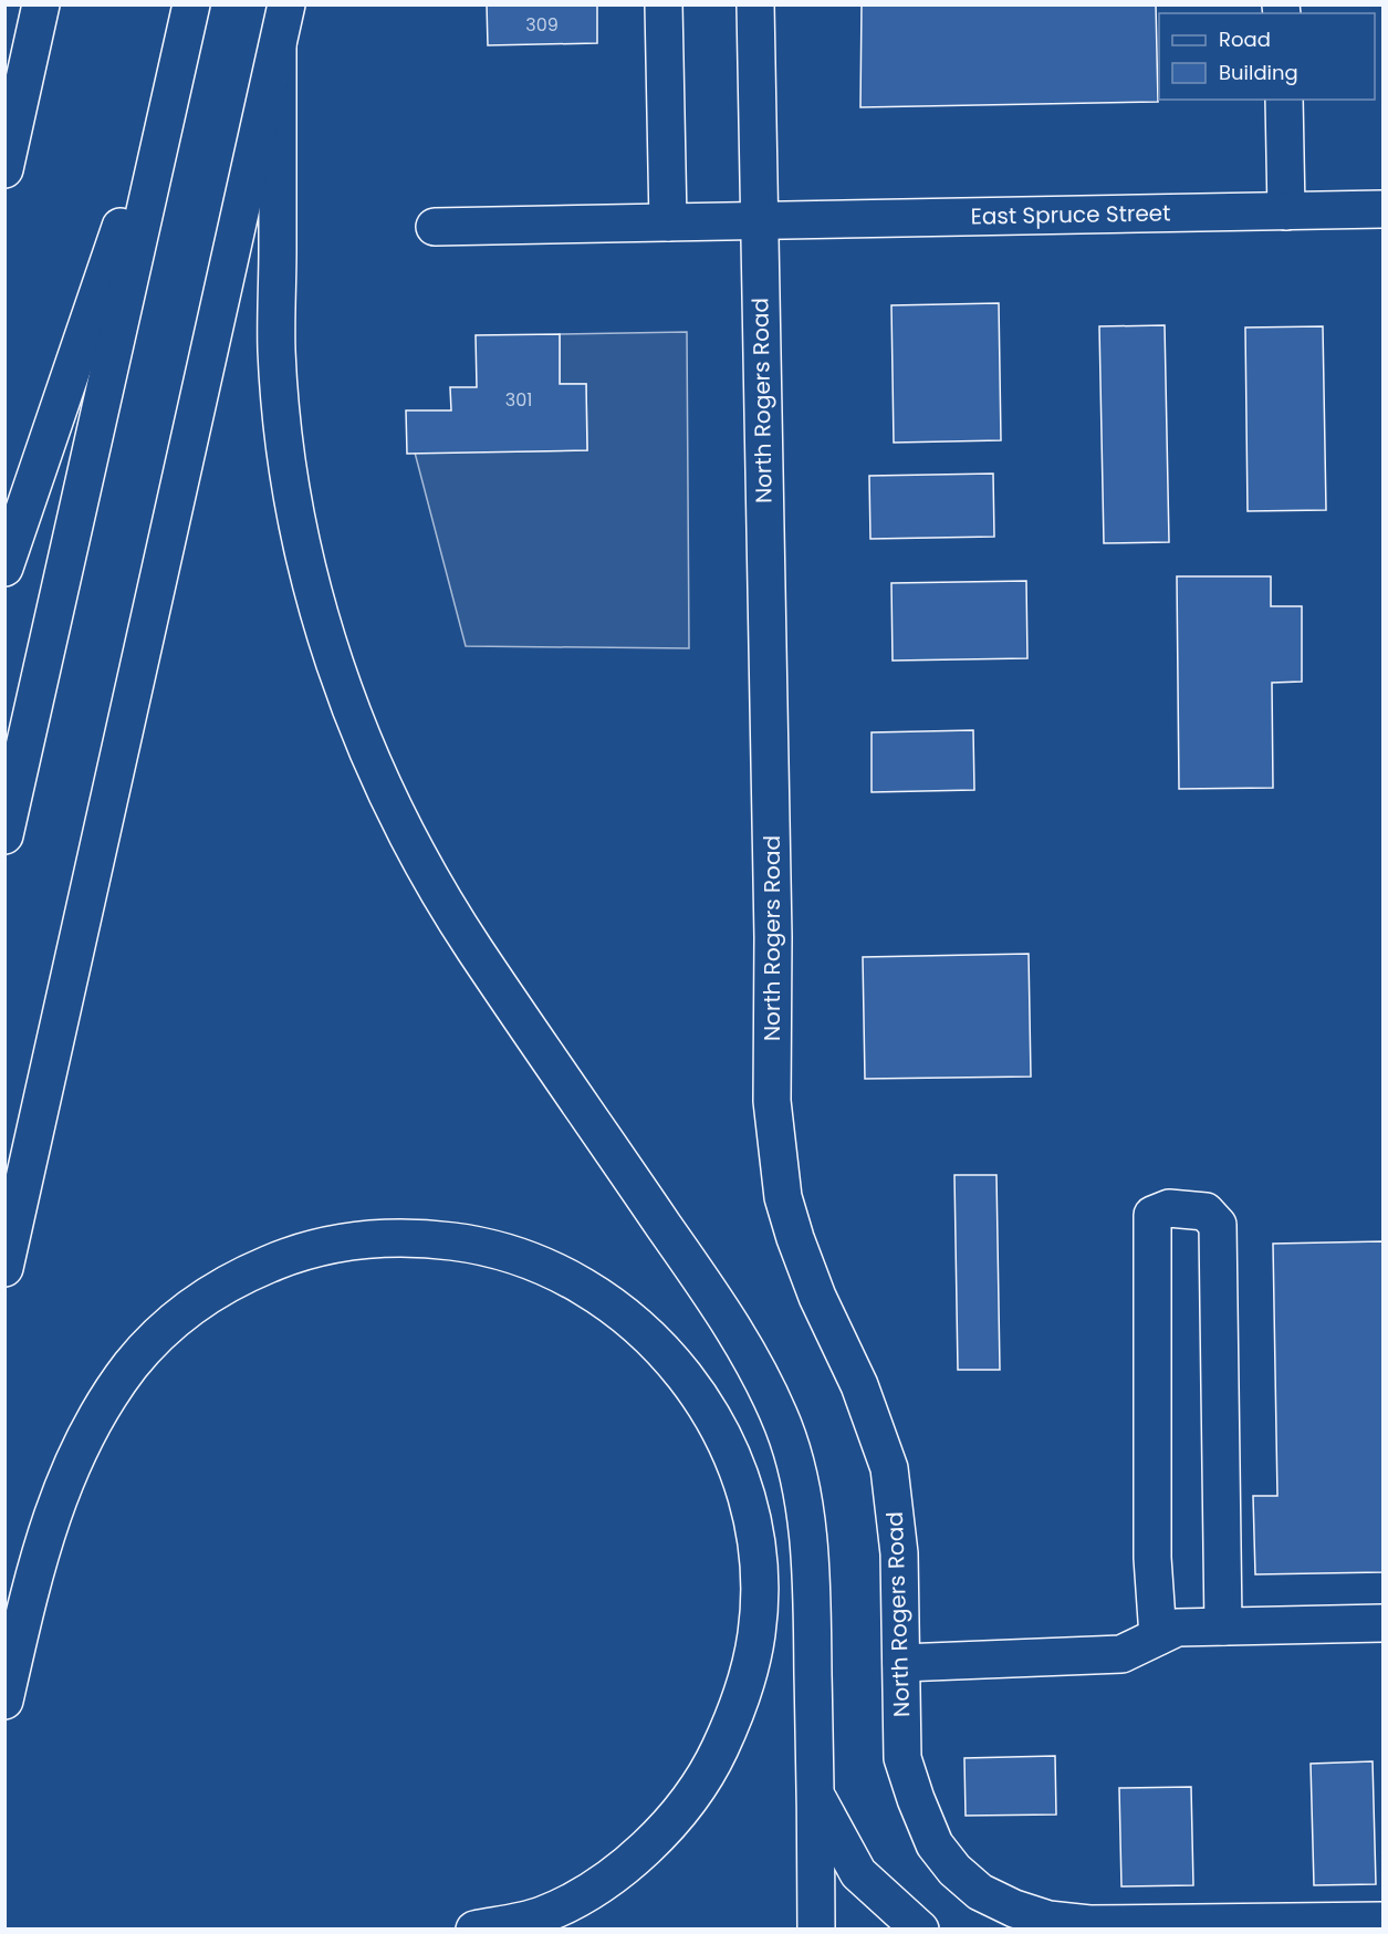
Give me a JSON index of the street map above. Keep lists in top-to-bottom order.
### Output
{
  "streets": {
    "main road": ["East Spruce Street", "North Rogers Road"]
  },
  "crossings": [
    ["East Spruce Street", "North Rogers Road"]
  ],
  "house_numbers": ["309", "301"],
  "legend": ["Road", "Building"]
}
